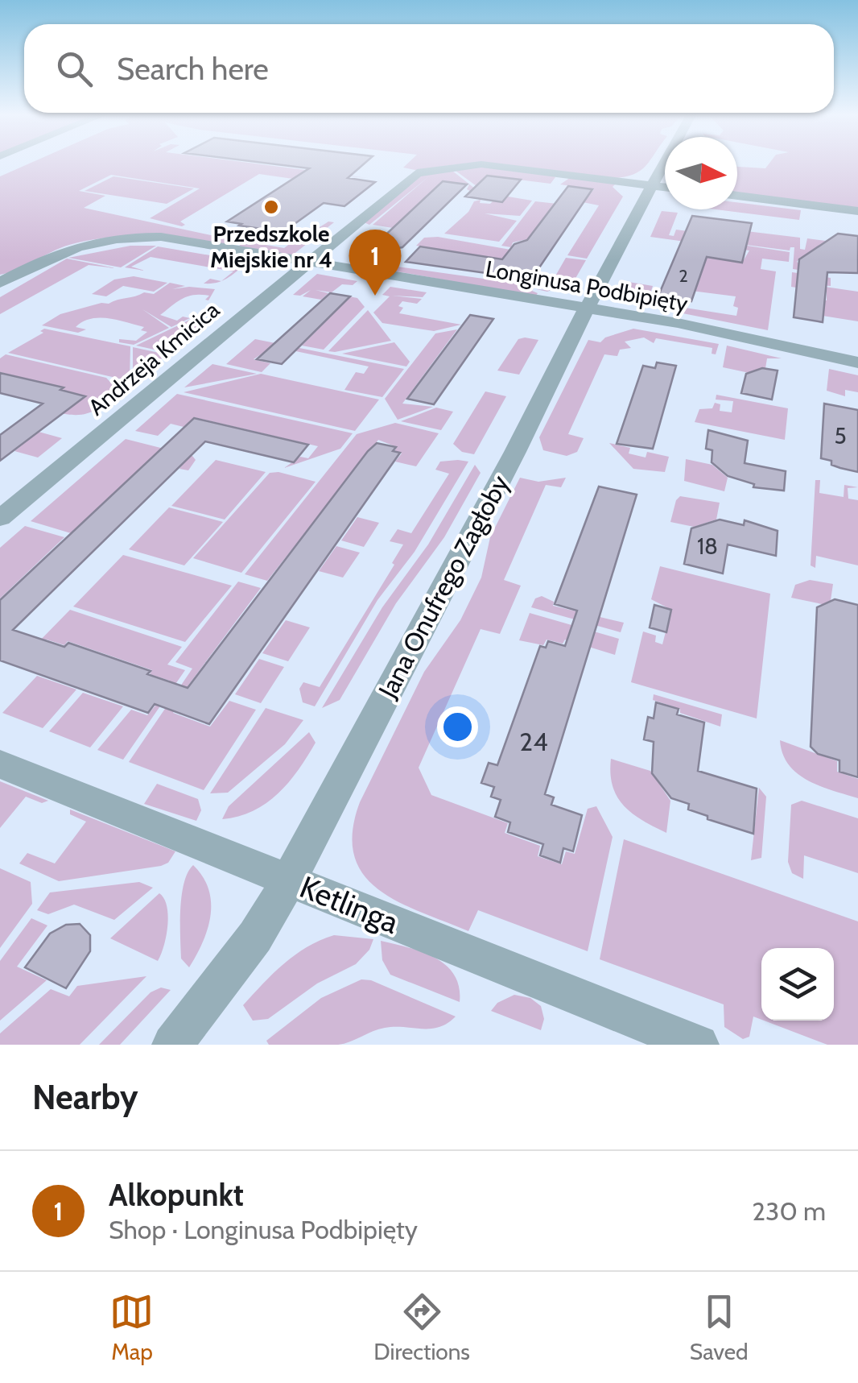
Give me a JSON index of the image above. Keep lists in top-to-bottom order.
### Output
{
  "streets": {
    "street": [
      "Longinusa Podbipięty",
      "Andrzeja Kmicica",
      "Jana Onufrego Zagłoby",
      "Ketlinga"
    ]
  },
  "crossings": [
    ["Longinusa Podbipięty", "Andrzeja Kmicica"],
    ["Longinusa Podbipięty", "Jana Onufrego Zagłoby"],
    ["Andrzeja Kmicica", "Jana Onufrego Zagłoby"],
    ["Jana Onufrego Zagłoby", "Ketlinga"]
  ],
  "places": ["Przedszkole Miejskie nr 4"],
  "house_numbers": [
    "2",
    "5",
    "18",
    "24"
  ],
  "north": "right",
  "page": {
    "search": "Search here",
    "pins": "1",
    "heading": "Nearby",
    "list": [
      {
        "mark": "1",
        "name": "Alkopunkt",
        "note": "Shop · Longinusa Podbipięty",
        "value": "230 m"
      }
    ],
    "nav": ["Map", "Directions", "Saved"]
  }
}
